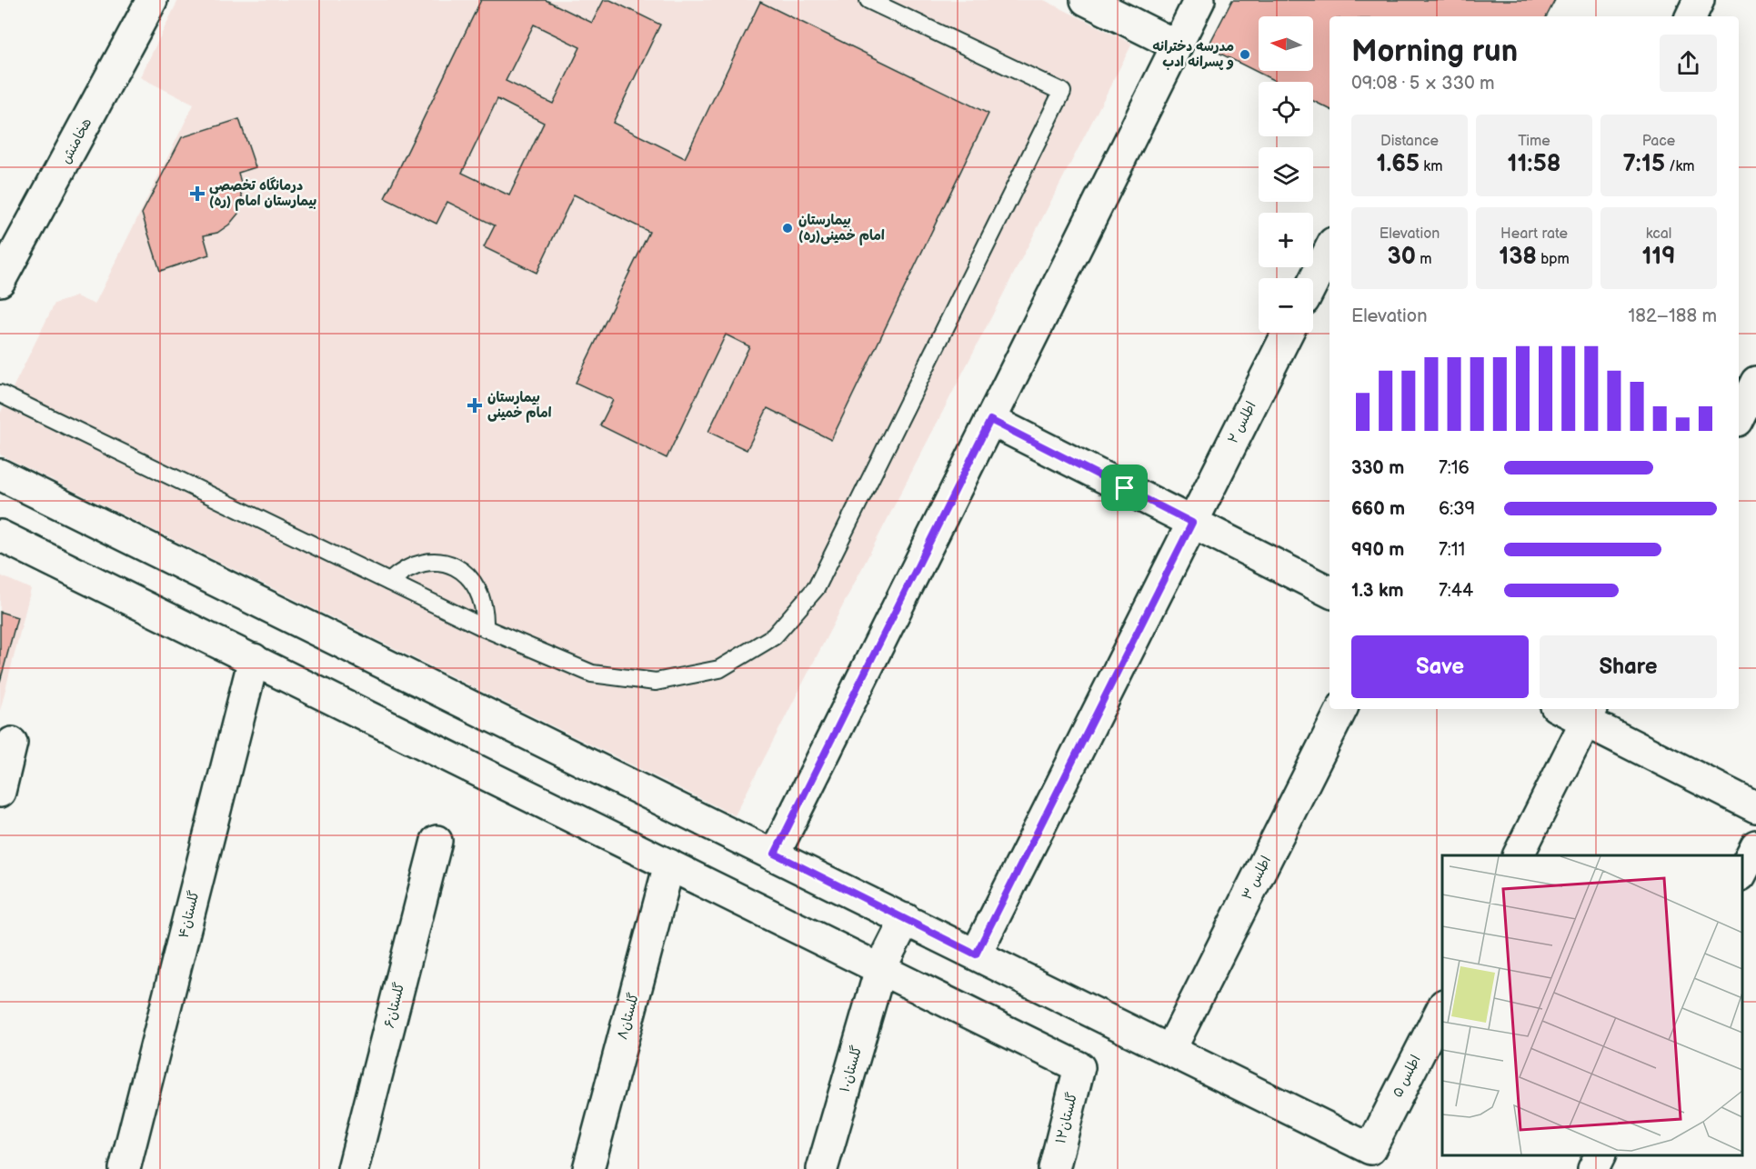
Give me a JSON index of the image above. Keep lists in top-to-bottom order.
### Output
{
  "streets": {
    "street": [
      "هخامنش",
      "اطلس ۲",
      "اطلس ۳",
      "گلستان۴",
      "گلستان۶",
      "گلستان۸",
      "گلستان۱۰",
      "اطلس ۵",
      "گلستان۱۲"
    ]
  },
  "crossings": [
    ["اطلس ۳", "اطلس ۵"],
    ["گلستان۱۰", "گلستان۱۲"]
  ],
  "places": {
    "other": ["مدرسه دخترانه و پسرانه ادب", "بیمارستان امام خمینی(ره)"],
    "health": ["درمانگاه تخصصی بیمارستان امام (ره)", "بیمارستان امام خمینی"]
  },
  "north": "left",
  "page": {
    "map_buttons": ["+", "−"],
    "heading": ["Morning run", "09:08 · 5 × 330 m"],
    "stats": [
      ["Distance", "1.65 km"],
      ["Time", "11:58"],
      ["Pace", "7:15 /km"],
      ["Elevation", "30 m"],
      ["Heart rate", "138 bpm"],
      ["kcal", "119"]
    ],
    "chart": ["Elevation", "182–188 m"],
    "list": [
      {
        "name": "330 m",
        "note": "7:16"
      },
      {
        "name": "660 m",
        "note": "6:39"
      },
      {
        "name": "990 m",
        "note": "7:11"
      },
      {
        "name": "1.3 km",
        "note": "7:44"
      }
    ],
    "buttons": ["Save", "Share"]
  }
}
